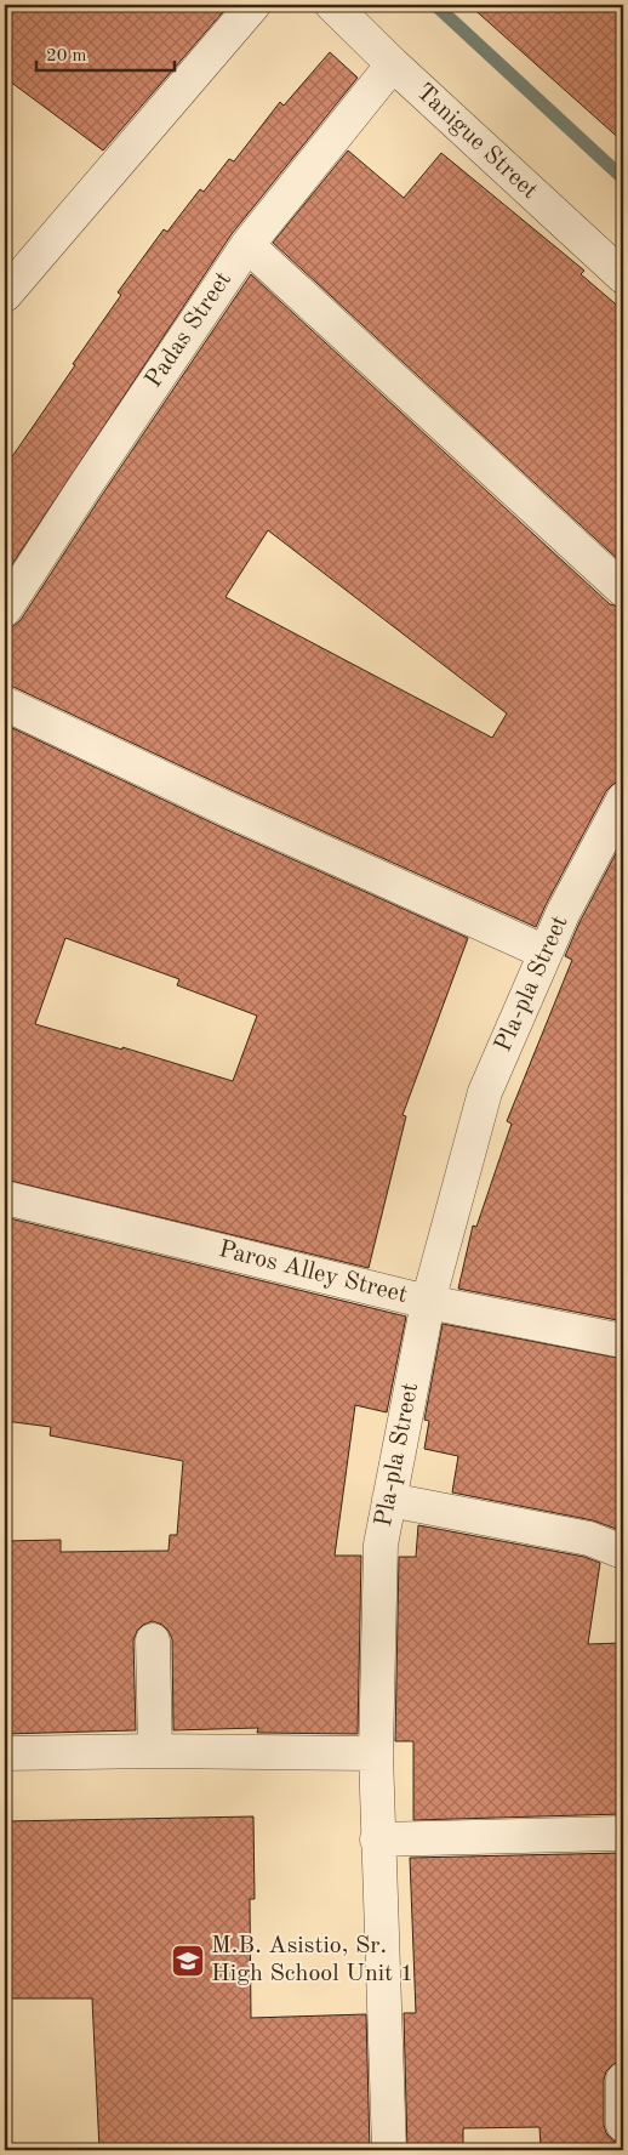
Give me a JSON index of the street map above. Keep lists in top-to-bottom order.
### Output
{
  "streets": {
    "street": [
      "Tanigue Street",
      "Padas Street",
      "Pla-pla Street",
      "Paros Alley Street"
    ]
  },
  "crossings": [
    ["Tanigue Street", "Padas Street"],
    ["Pla-pla Street", "Paros Alley Street"]
  ],
  "places": {
    "school or university": ["M.B. Asistio, Sr. High School Unit 1"]
  },
  "scale_bar": "20 m"
}
